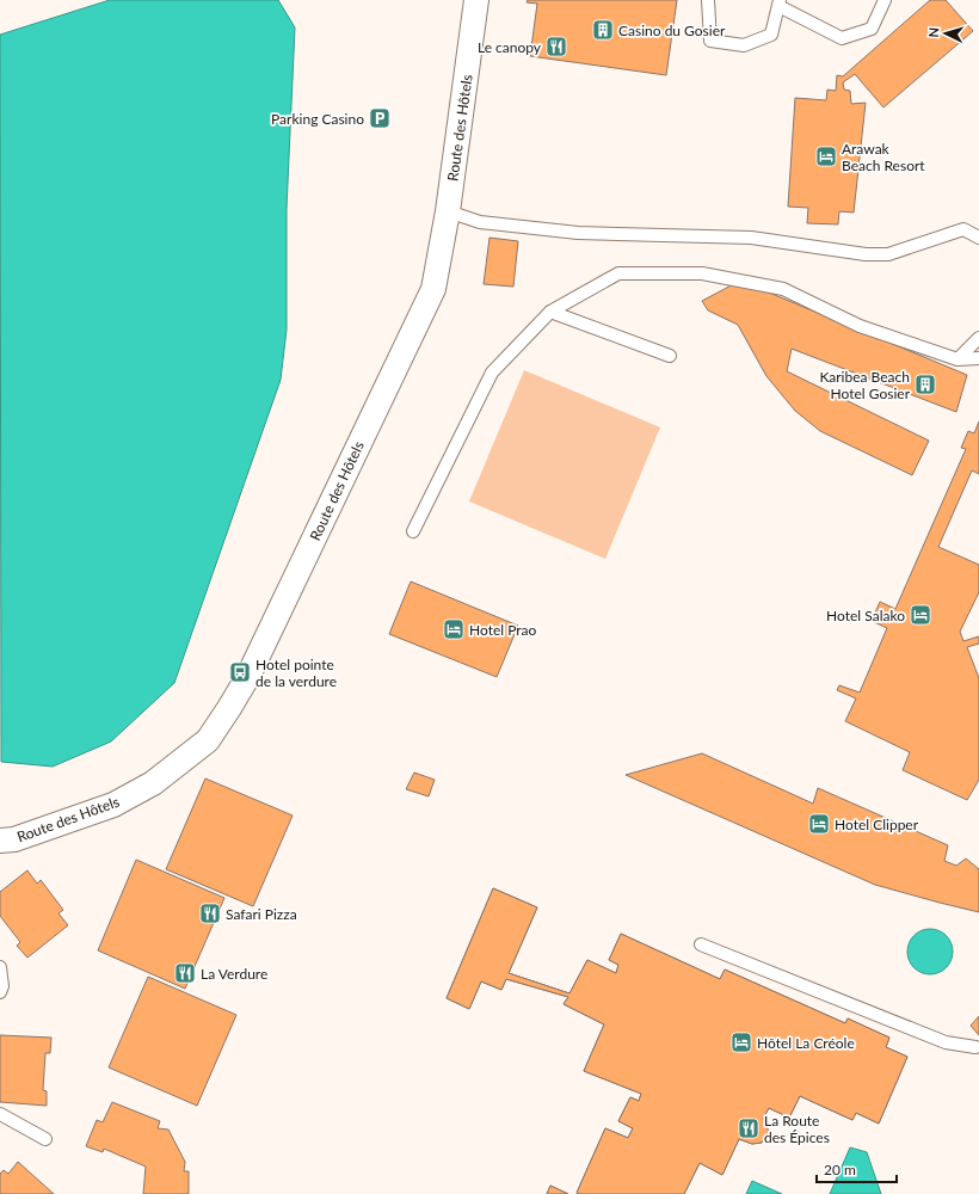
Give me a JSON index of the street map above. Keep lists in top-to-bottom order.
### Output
{
  "streets": {
    "street": ["Route des Hôtels"]
  },
  "places": {
    "building": ["Casino du Gosier", "Karibea Beach Hotel Gosier"],
    "restaurant": [
      "Le canopy",
      "Safari Pizza",
      "La Verdure",
      "La Route des Épices"
    ],
    "parking": ["Parking Casino"],
    "hotel": [
      "Arawak Beach Resort",
      "Hotel Salako",
      "Hotel Prao",
      "Hotel Clipper",
      "Hôtel La Créole"
    ],
    "bus stop": ["Hotel pointe de la verdure"]
  },
  "scale_bar": "20 m",
  "north": "left"
}
